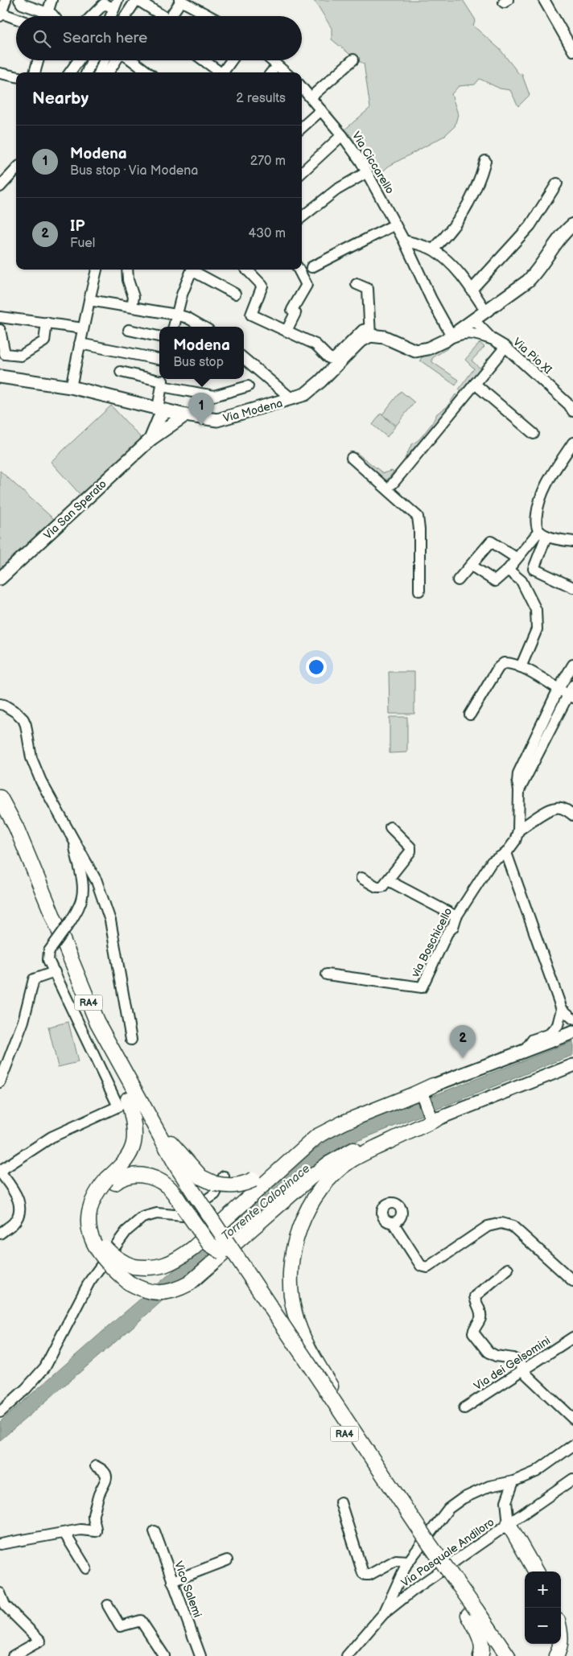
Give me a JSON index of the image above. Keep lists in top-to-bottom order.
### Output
{
  "streets": {
    "highway": ["RA4"],
    "main road": ["Via Modena", "Via San Sperato"],
    "street": [
      "Via Ciccarello",
      "Via Pio XI",
      "via Boschicello",
      "Via dei Gelsomini",
      "Via Pasquale Andiloro",
      "Vico Salemi"
    ]
  },
  "crossings": [
    ["Via Modena", "Via San Sperato"]
  ],
  "water": ["Torrente Calopinace"],
  "page": {
    "search": "Search here",
    "heading": ["Nearby", "2 results"],
    "list": [
      {
        "mark": "1",
        "name": "Modena",
        "note": "Bus stop · Via Modena",
        "value": "270 m"
      },
      {
        "mark": "2",
        "name": "IP",
        "note": "Fuel",
        "value": "430 m"
      }
    ],
    "popup": ["Modena", "Bus stop"],
    "pins": ["1", "2"],
    "map_buttons": ["+", "−"]
  }
}
